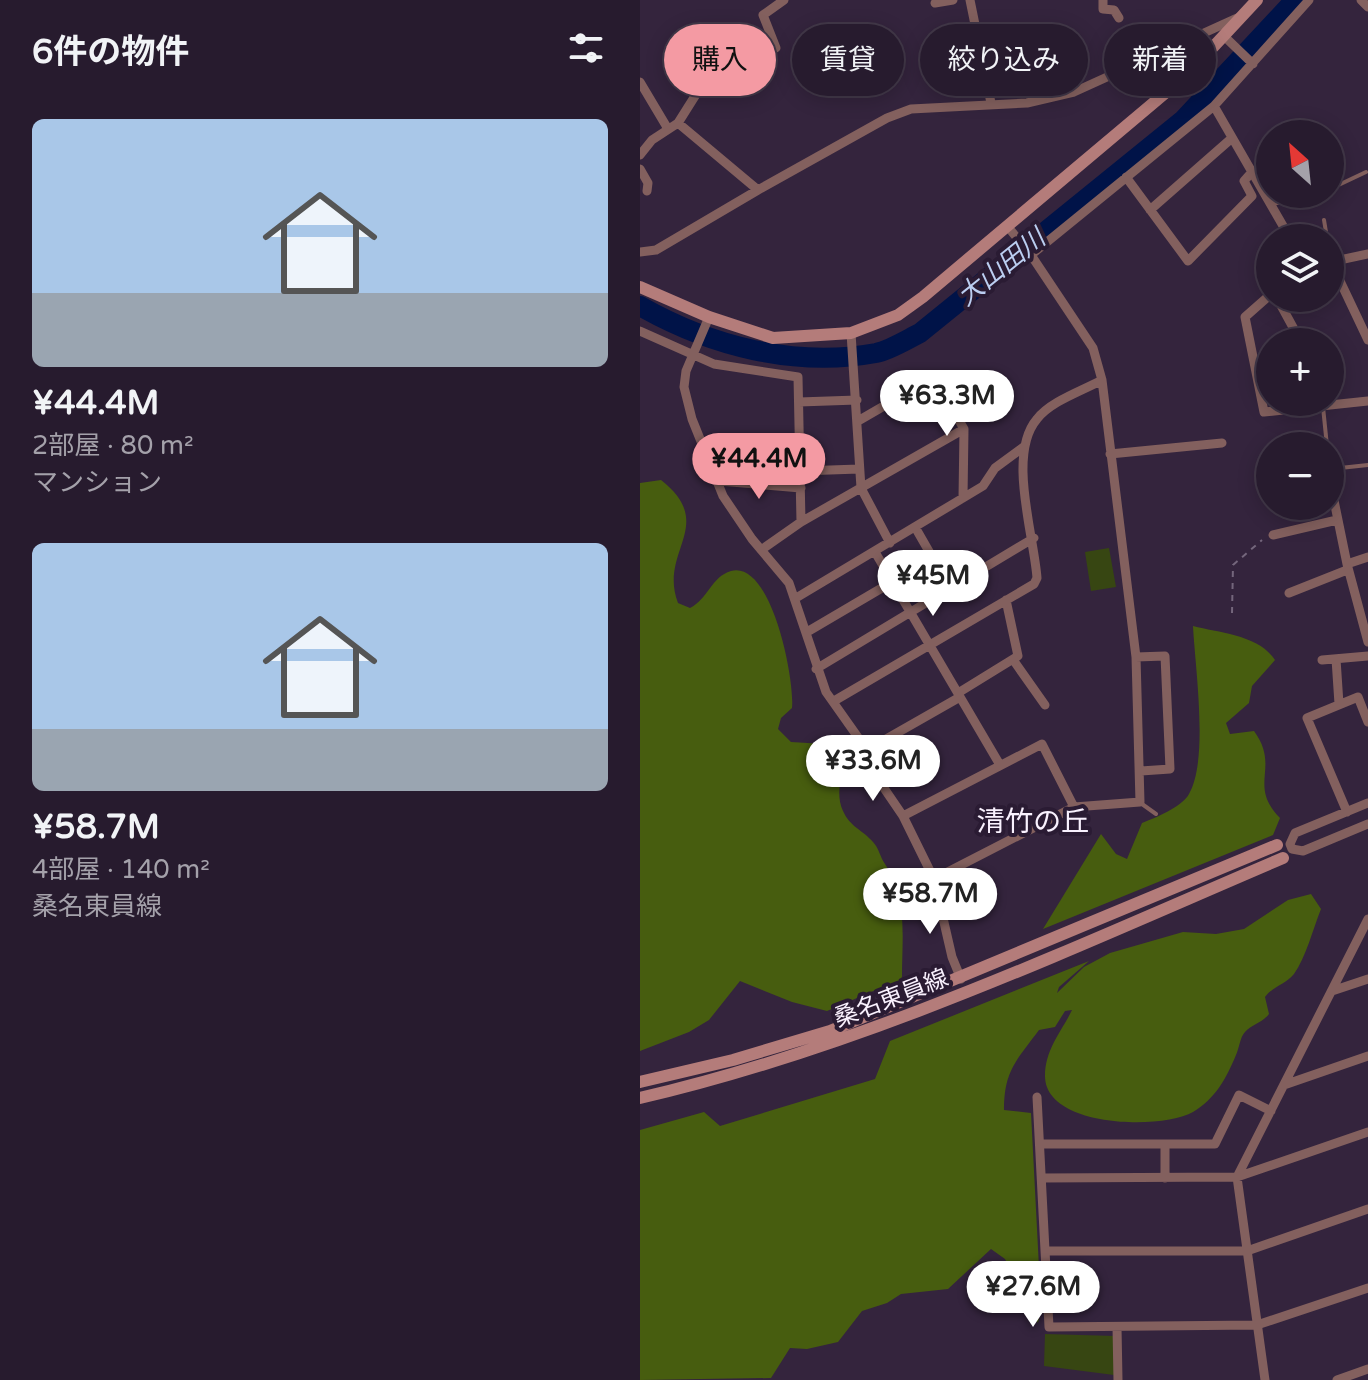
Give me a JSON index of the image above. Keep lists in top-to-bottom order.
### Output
{
  "streets": {
    "main road": ["桑名東員線"]
  },
  "districts": ["清竹の丘"],
  "water": ["大山田川"],
  "north": "top left",
  "page": {
    "heading": "6件の物件",
    "chip": [
      "購入",
      "賃貸",
      "絞り込み",
      "新着"
    ],
    "list": [
      {
        "name": "¥44.4M",
        "note": "2部屋 · 80 m² · マンション"
      },
      {
        "name": "¥58.7M",
        "note": "4部屋 · 140 m² · 桑名東員線"
      }
    ],
    "map_buttons": ["+", "−"],
    "price": [
      "¥63.3M",
      "¥44.4M",
      "¥45M",
      "¥33.6M",
      "¥58.7M",
      "¥27.6M"
    ]
  }
}
